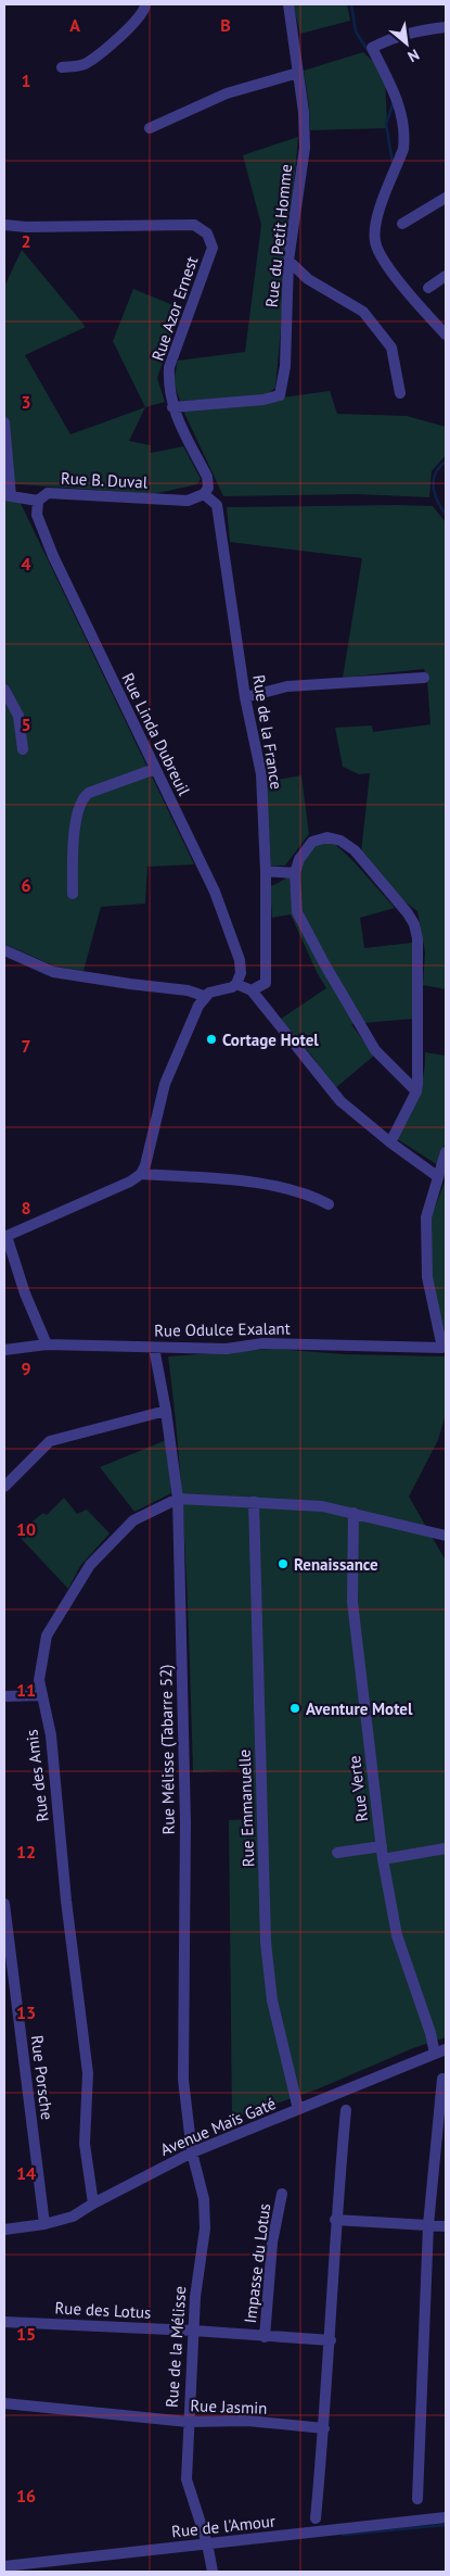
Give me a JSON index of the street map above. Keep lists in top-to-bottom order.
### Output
{
  "streets": {
    "street": [
      "Rue du Petit Homme",
      "Rue Azor Ernest",
      "Rue B. Duval",
      "Rue de la France",
      "Rue Linda Dubreuil",
      "Rue Odulce Exalant",
      "Rue Mélisse (Tabarre 52)",
      "Rue des Amis",
      "Rue Verte",
      "Rue Emmanuelle",
      "Rue Porsche",
      "Avenue Maïs Gaté",
      "Impasse du Lotus",
      "Rue des Lotus",
      "Rue de la Mélisse",
      "Rue Jasmin",
      "Rue de l'Amour"
    ]
  },
  "crossings": [
    ["Rue du Petit Homme", "Rue Azor Ernest"],
    ["Rue Azor Ernest", "Rue B. Duval"],
    ["Rue Azor Ernest", "Rue de la France"],
    ["Rue B. Duval", "Rue de la France"],
    ["Rue B. Duval", "Rue Linda Dubreuil"],
    ["Rue Odulce Exalant", "Rue Mélisse (Tabarre 52)"],
    ["Rue Mélisse (Tabarre 52)", "Rue des Amis"],
    ["Rue Mélisse (Tabarre 52)", "Avenue Maïs Gaté"],
    ["Rue Mélisse (Tabarre 52)", "Rue de la Mélisse"],
    ["Rue des Amis", "Avenue Maïs Gaté"],
    ["Rue Verte", "Avenue Maïs Gaté"],
    ["Rue Emmanuelle", "Avenue Maïs Gaté"],
    ["Rue Porsche", "Avenue Maïs Gaté"],
    ["Avenue Maïs Gaté", "Rue de la Mélisse"],
    ["Impasse du Lotus", "Rue des Lotus"],
    ["Rue des Lotus", "Rue de la Mélisse"],
    ["Rue de la Mélisse", "Rue Jasmin"],
    ["Rue de la Mélisse", "Rue de l'Amour"]
  ],
  "places": ["Cortage Hotel", "Renaissance", "Aventure Motel"],
  "north": "bottom right",
  "grid": {
    "columns": ["A", "B"],
    "rows": [
      "1",
      "2",
      "3",
      "4",
      "5",
      "6",
      "7",
      "8",
      "9",
      "10",
      "11",
      "12",
      "13",
      "14",
      "15",
      "16"
    ]
  }
}
